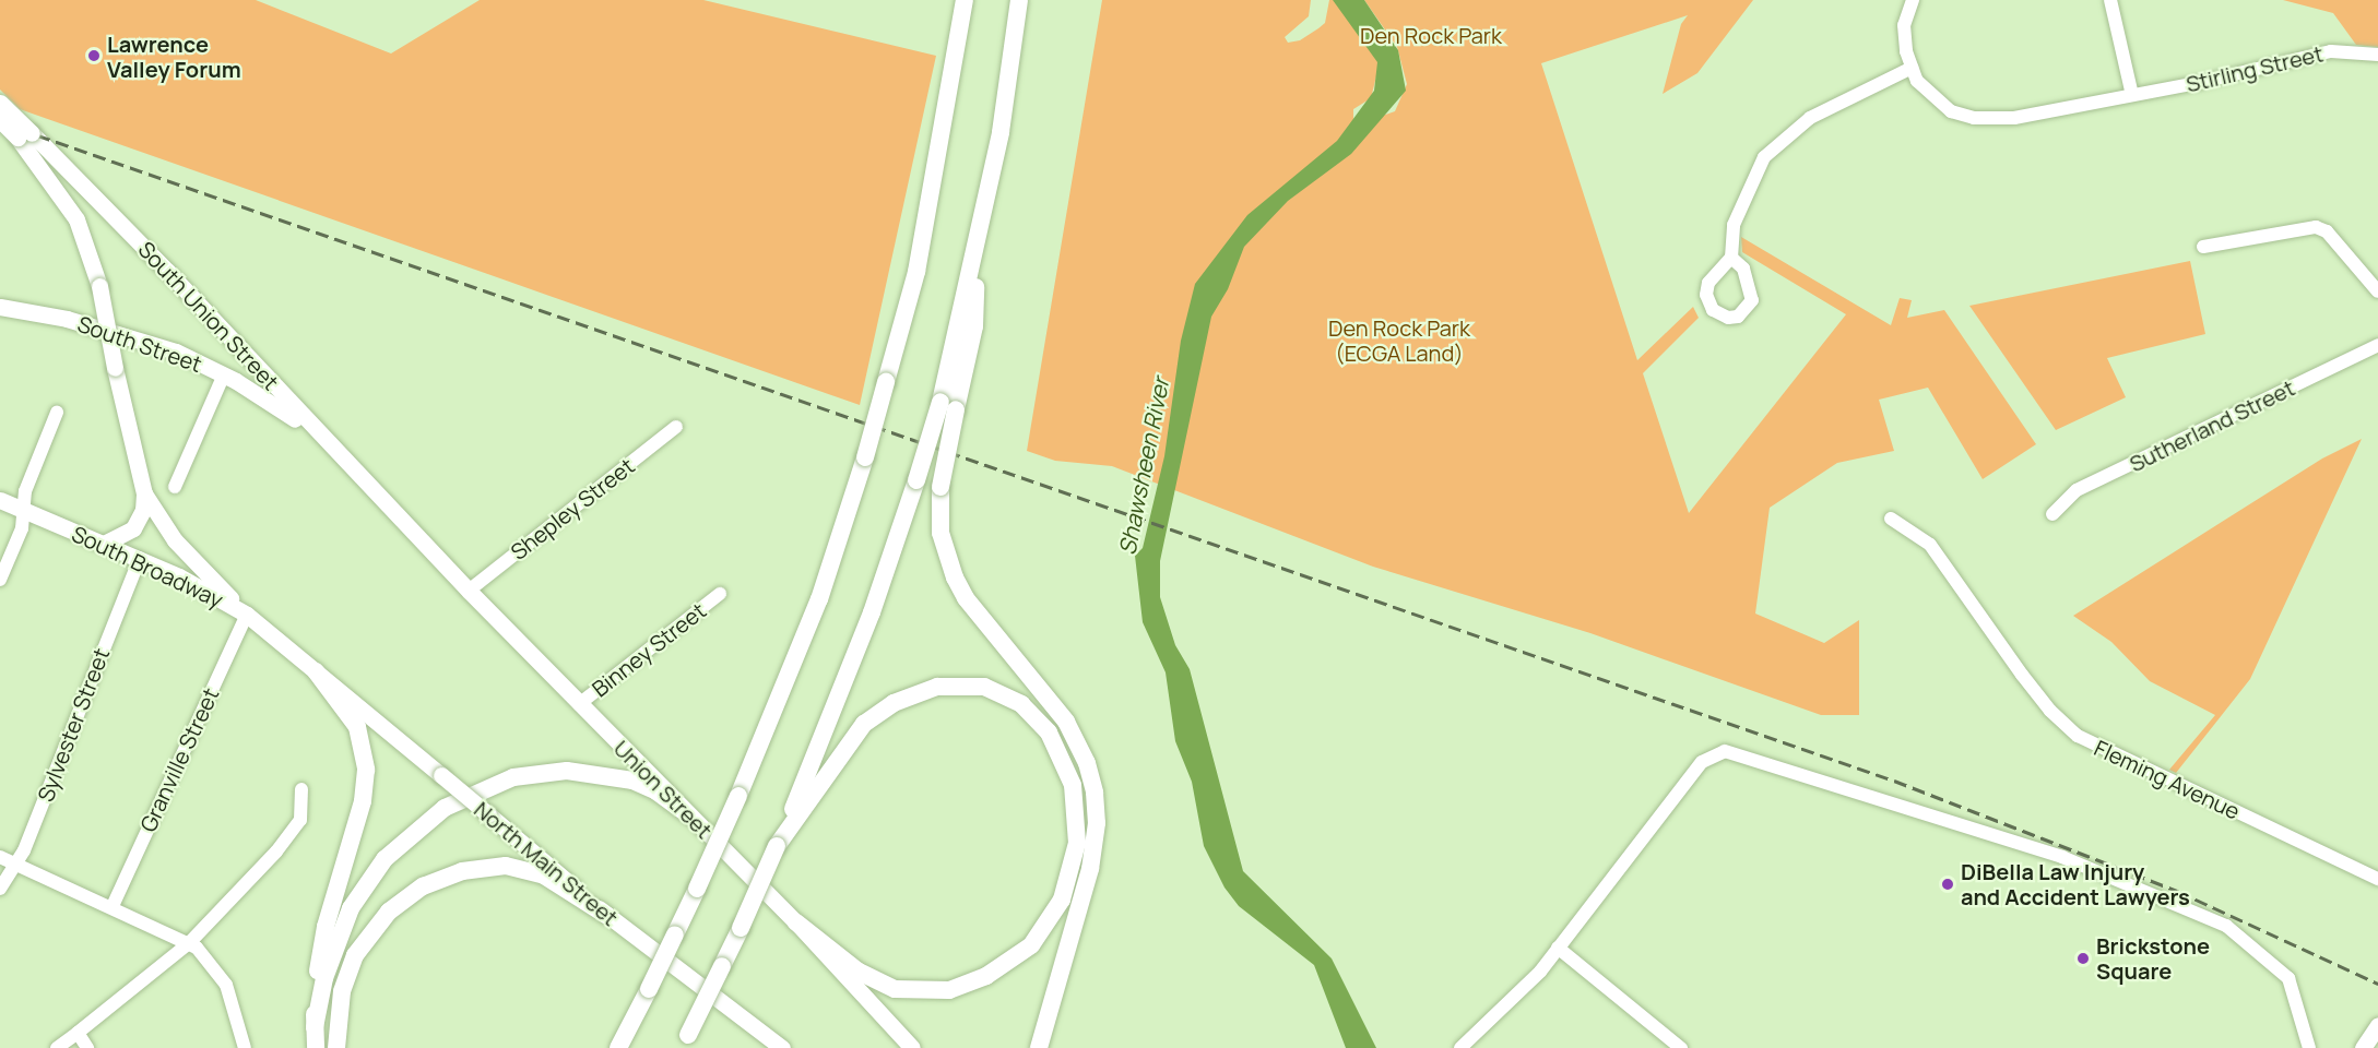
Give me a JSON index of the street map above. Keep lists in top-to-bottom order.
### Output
{
  "streets": {
    "main road": [
      "South Union Street",
      "South Street",
      "South Broadway",
      "Union Street",
      "North Main Street"
    ],
    "street": [
      "Stirling Street",
      "Sutherland Street",
      "Shepley Street",
      "Binney Street",
      "Sylvester Street",
      "Granville Street",
      "Fleming Avenue"
    ]
  },
  "crossings": [
    ["South Union Street", "South Street"],
    ["South Union Street", "Union Street"],
    ["Shepley Street", "Union Street"],
    ["South Broadway", "Sylvester Street"],
    ["South Broadway", "Granville Street"],
    ["South Broadway", "North Main Street"],
    ["Binney Street", "Union Street"]
  ],
  "water": ["Shawsheen River"],
  "parks": ["Den Rock Park", "Den Rock Park (ECGA Land)"],
  "places": ["Lawrence Valley Forum", "DiBella Law Injury and Accident Lawyers", "Brickstone Square"]
}
